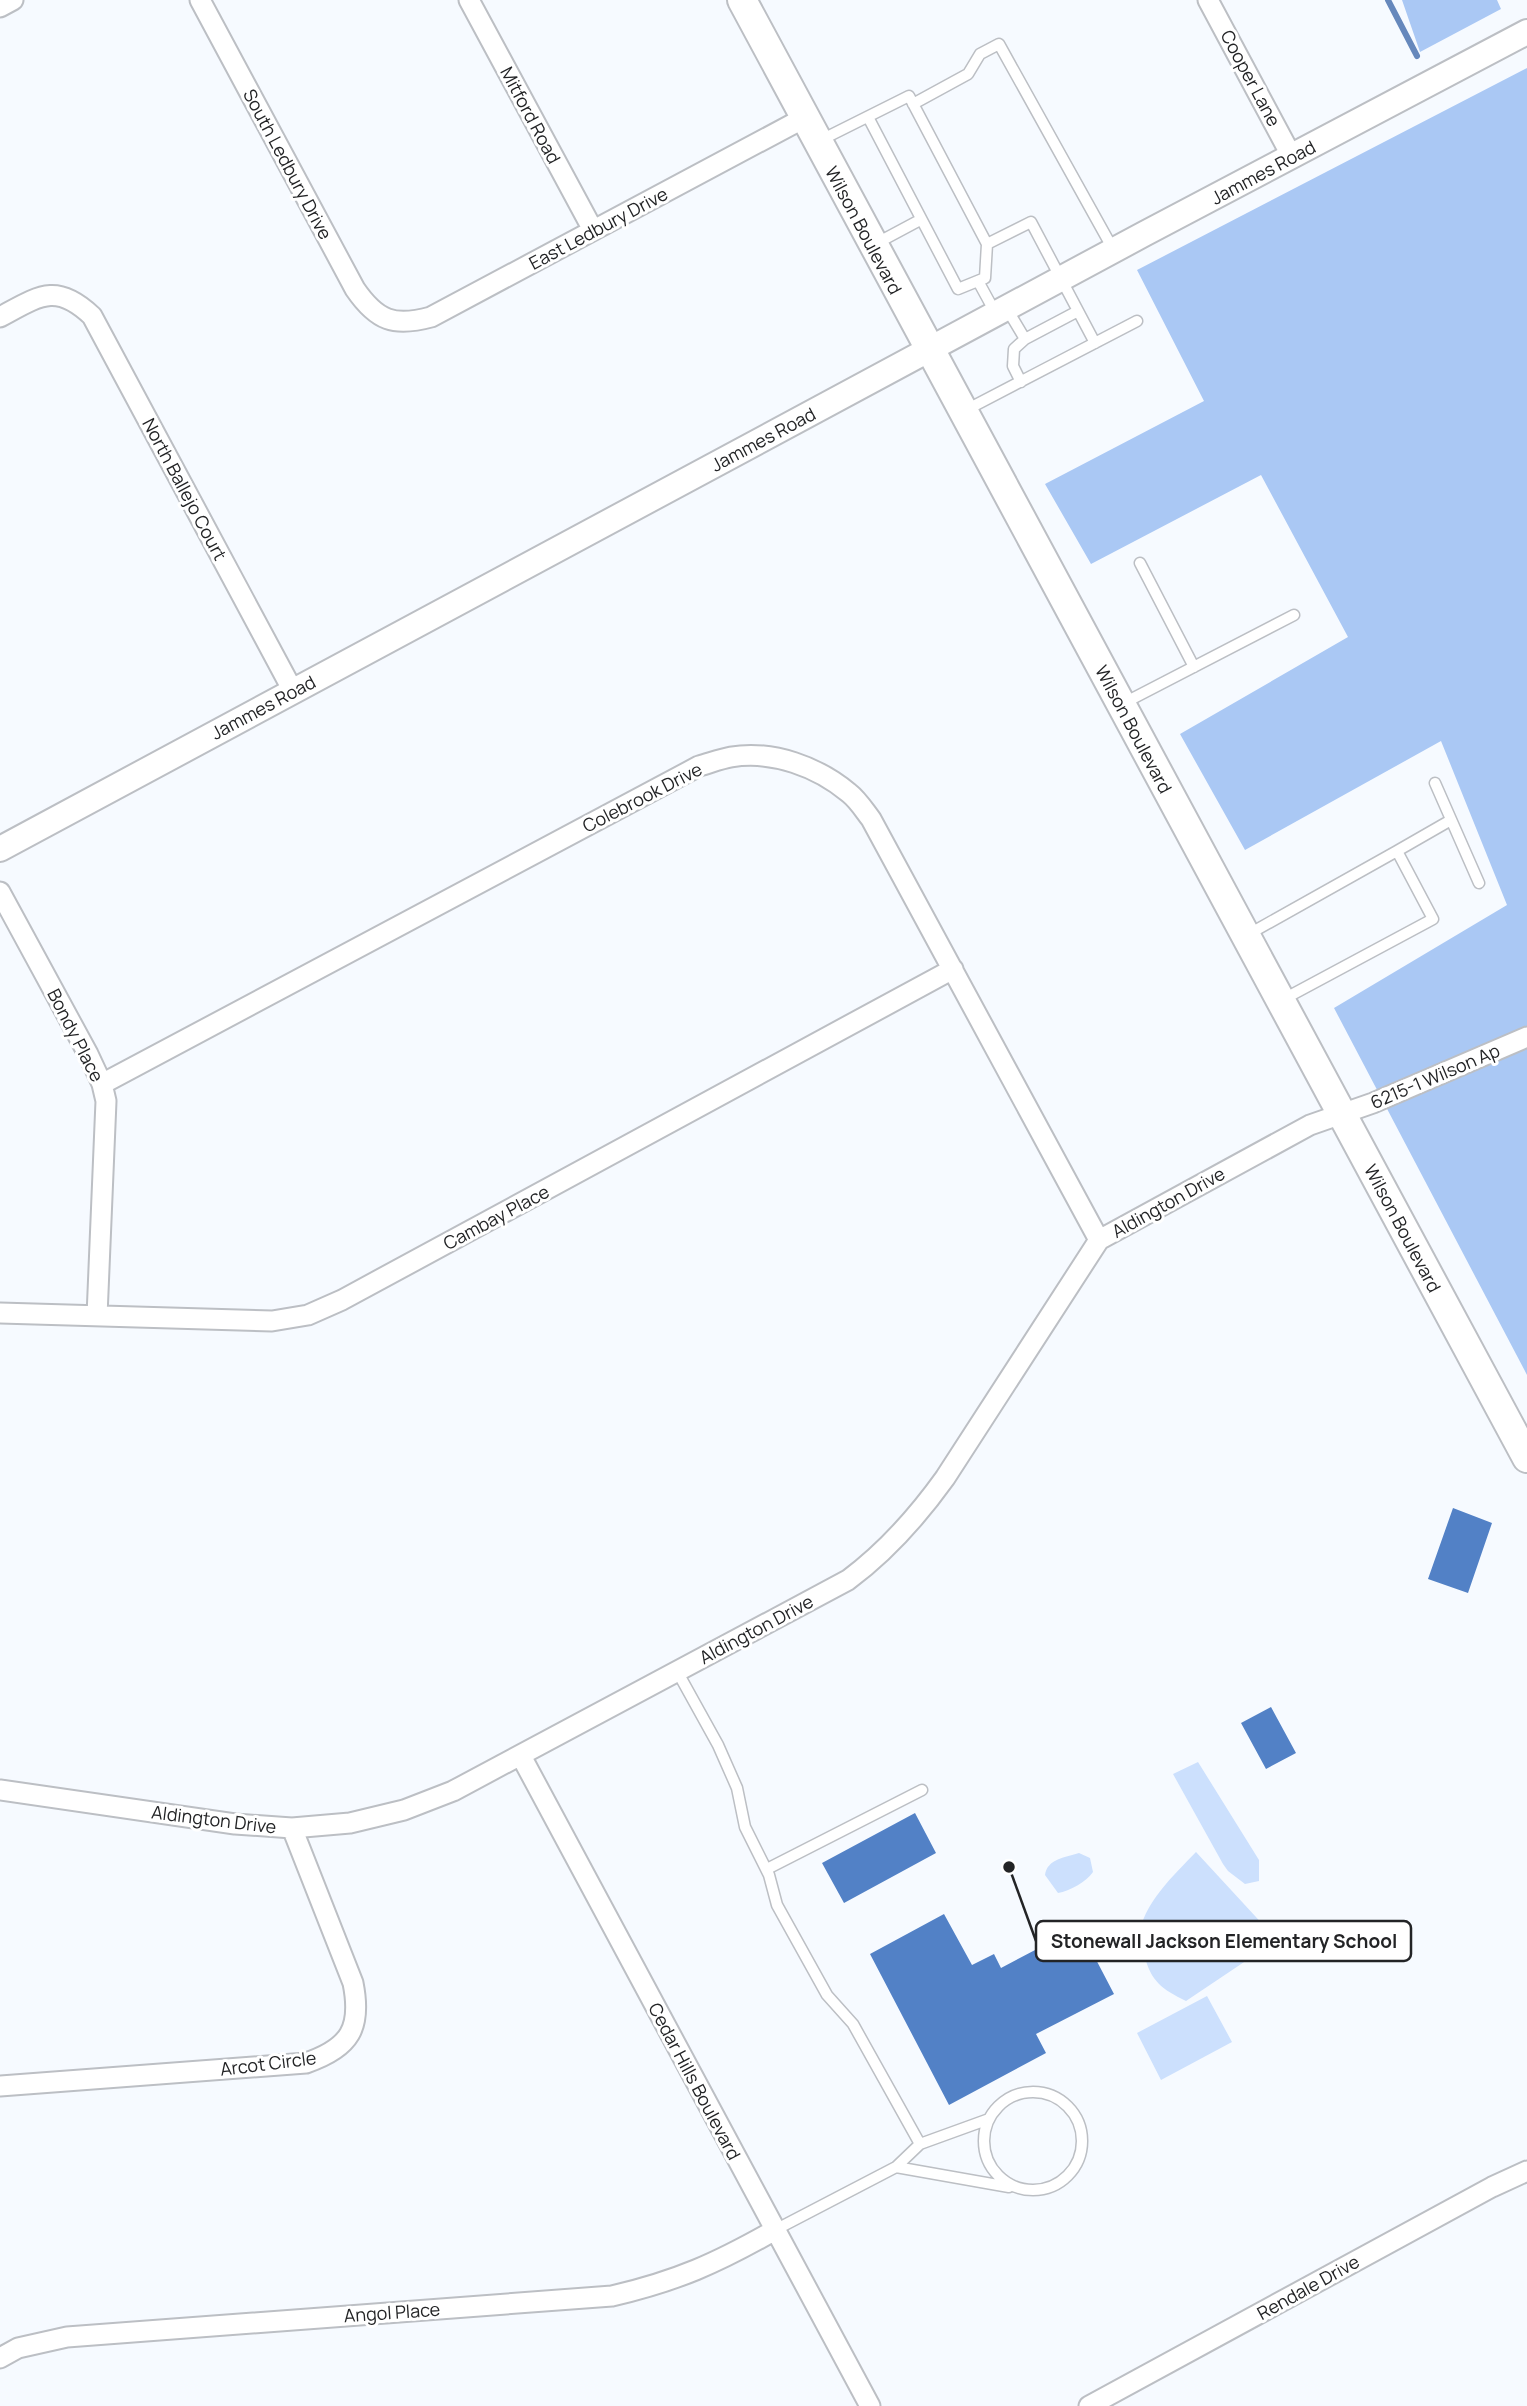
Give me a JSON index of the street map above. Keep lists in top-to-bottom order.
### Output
{
  "streets": {
    "main road": ["Wilson Boulevard"],
    "street": [
      "Cooper Lane",
      "Mitford Road",
      "South Ledbury Drive",
      "Jammes Road",
      "East Ledbury Drive",
      "North Ballejo Court",
      "Colebrook Drive",
      "Bondy Place",
      "6215-1 Wilson Ap",
      "Aldington Drive",
      "Cambay Place",
      "Arcot Circle",
      "Cedar Hills Boulevard",
      "Rendale Drive",
      "Angol Place"
    ]
  },
  "crossings": [
    ["Cooper Lane", "Jammes Road"],
    ["Mitford Road", "East Ledbury Drive"],
    ["South Ledbury Drive", "East Ledbury Drive"],
    ["Jammes Road", "Wilson Boulevard"],
    ["Jammes Road", "North Ballejo Court"],
    ["East Ledbury Drive", "Wilson Boulevard"],
    ["Wilson Boulevard", "6215-1 Wilson Ap"],
    ["Wilson Boulevard", "Aldington Drive"],
    ["Colebrook Drive", "Bondy Place"],
    ["Colebrook Drive", "Aldington Drive"],
    ["Colebrook Drive", "Cambay Place"],
    ["Bondy Place", "Cambay Place"],
    ["6215-1 Wilson Ap", "Aldington Drive"],
    ["Aldington Drive", "Arcot Circle"],
    ["Aldington Drive", "Cedar Hills Boulevard"],
    ["Cedar Hills Boulevard", "Angol Place"]
  ],
  "places": ["Stonewall Jackson Elementary School"]
}
